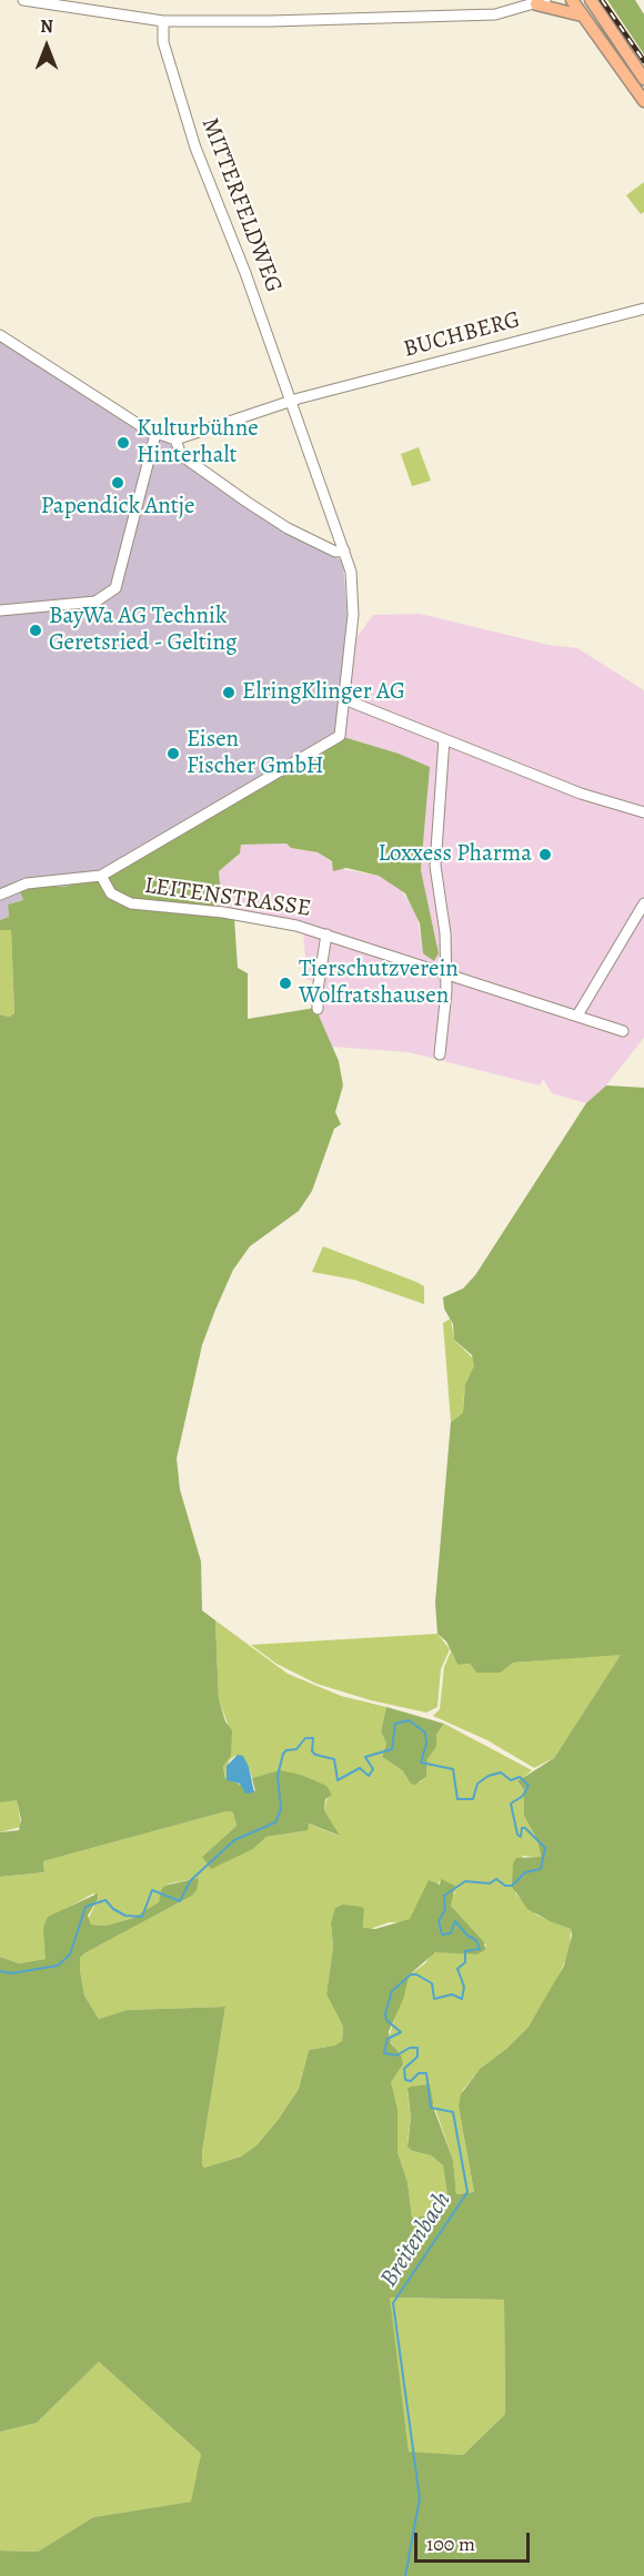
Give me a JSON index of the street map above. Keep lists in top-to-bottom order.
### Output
{
  "streets": {
    "street": ["MITTERFELDWEG", "BUCHBERG", "LEITENSTRASSE"]
  },
  "crossings": [
    ["MITTERFELDWEG", "BUCHBERG"],
    ["MITTERFELDWEG", "LEITENSTRASSE"],
    ["BUCHBERG", "LEITENSTRASSE"]
  ],
  "water": ["Breitenbach"],
  "places": [
    "Kulturbühne Hinterhalt",
    "Papendick Antje",
    "BayWa AG Technik Geretsried - Gelting",
    "ElringKlinger AG",
    "Eisen Fischer GmbH",
    "Loxxess Pharma",
    "Tierschutzverein Wolfratshausen"
  ],
  "scale_bar": "100 m",
  "north": "top"
}
